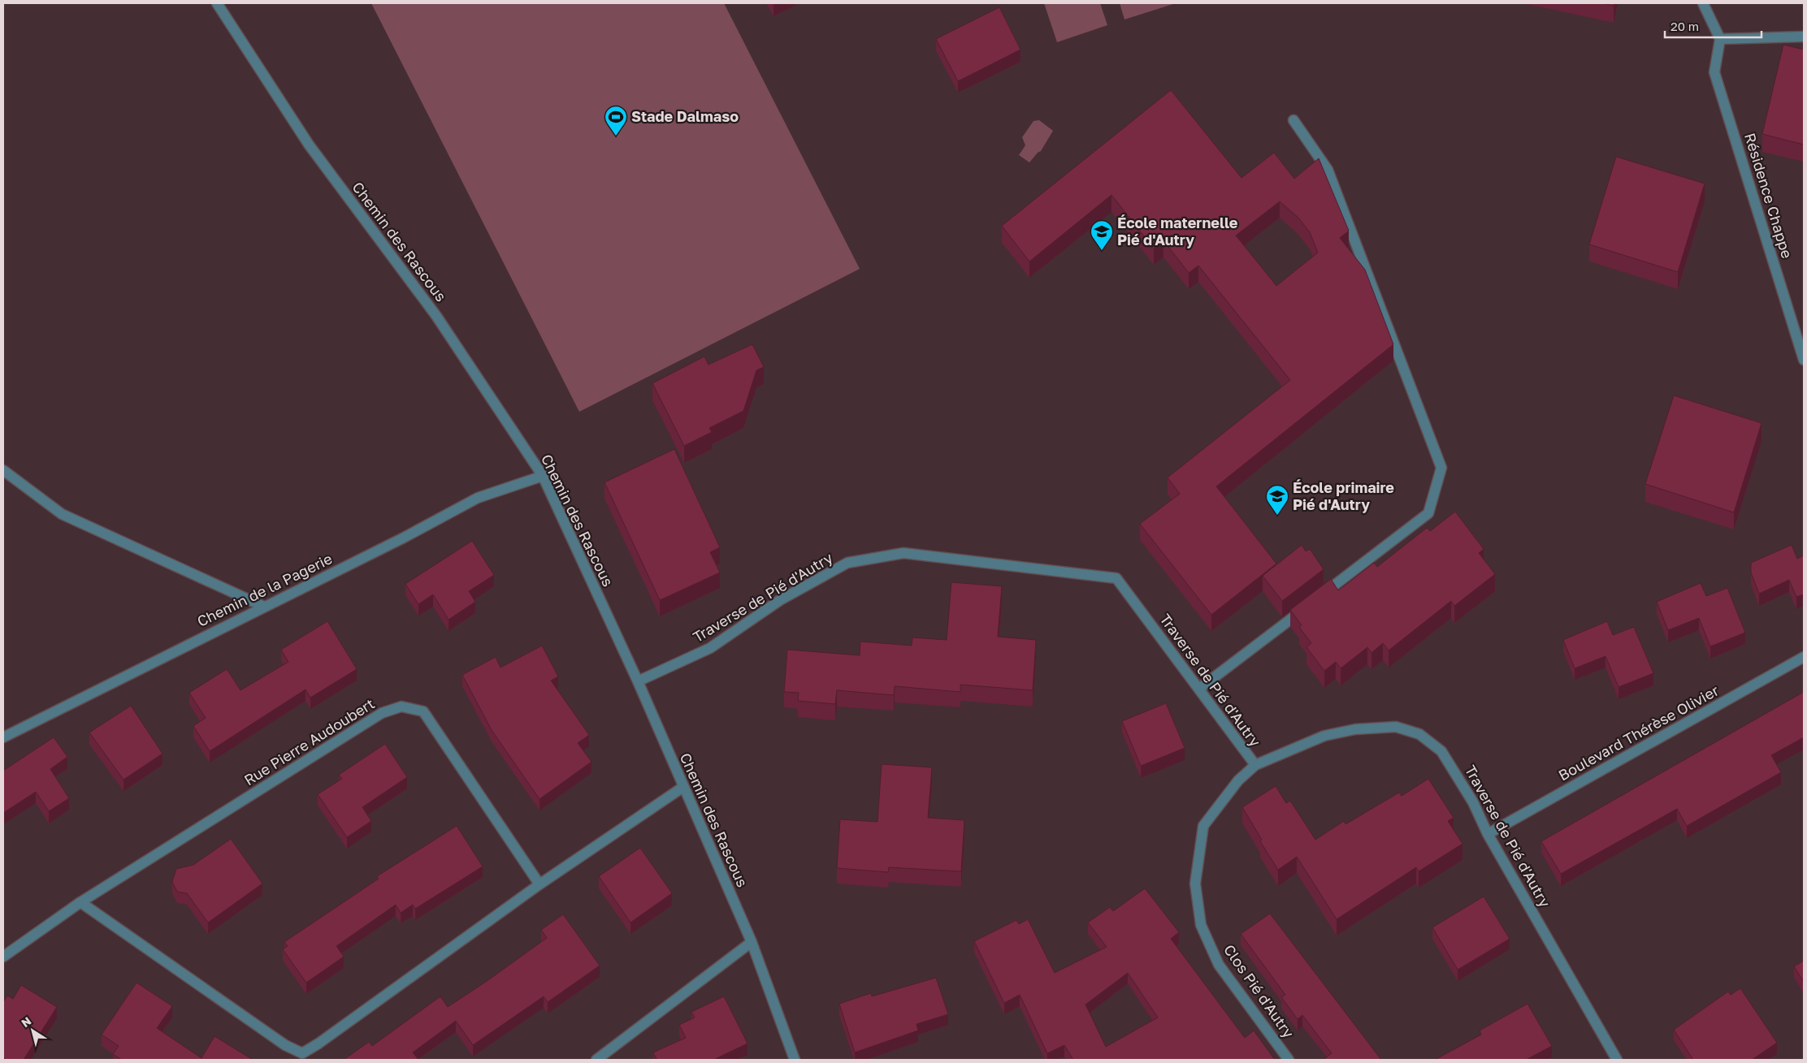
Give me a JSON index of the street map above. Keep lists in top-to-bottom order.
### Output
{
  "streets": {
    "street": [
      "Résidence Chappe",
      "Chemin des Rascous",
      "Chemin de la Pagerie",
      "Traverse de Pié d'Autry",
      "Boulevard Thérèse Olivier",
      "Rue Pierre Audoubert",
      "Clos Pié d'Autry"
    ]
  },
  "crossings": [
    ["Chemin des Rascous", "Chemin de la Pagerie"],
    ["Chemin des Rascous", "Traverse de Pié d'Autry"],
    ["Traverse de Pié d'Autry", "Boulevard Thérèse Olivier"],
    ["Traverse de Pié d'Autry", "Clos Pié d'Autry"]
  ],
  "places": {
    "sports": ["Stade Dalmaso"],
    "school or university": ["École maternelle Pié d'Autry", "École primaire Pié d'Autry"]
  },
  "scale_bar": "20 m",
  "north": "top left"
}
